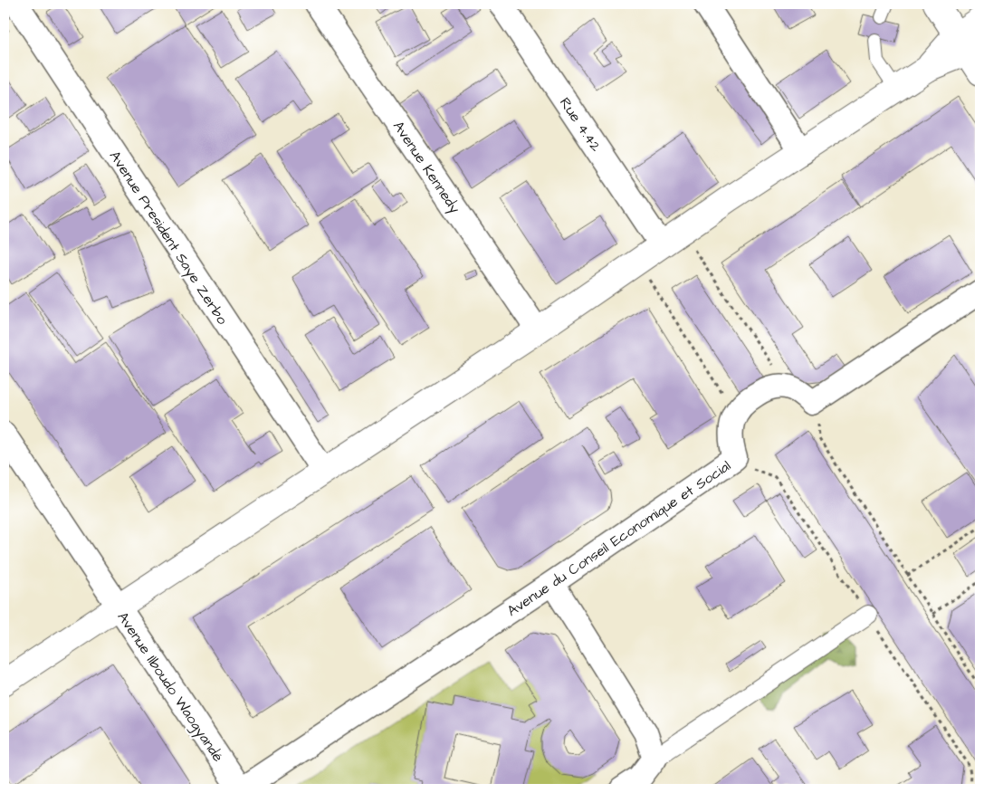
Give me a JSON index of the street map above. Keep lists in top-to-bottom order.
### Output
{
  "streets": {
    "street": [
      "Rue 4.42",
      "Avenue Kennedy",
      "Avenue President Saye Zerbo",
      "Avenue du Conseil Economique et Social",
      "Avenue Ilboudo Waogyandé"
    ]
  },
  "crossings": [
    ["Avenue du Conseil Economique et Social", "Avenue Ilboudo Waogyandé"]
  ]
}
